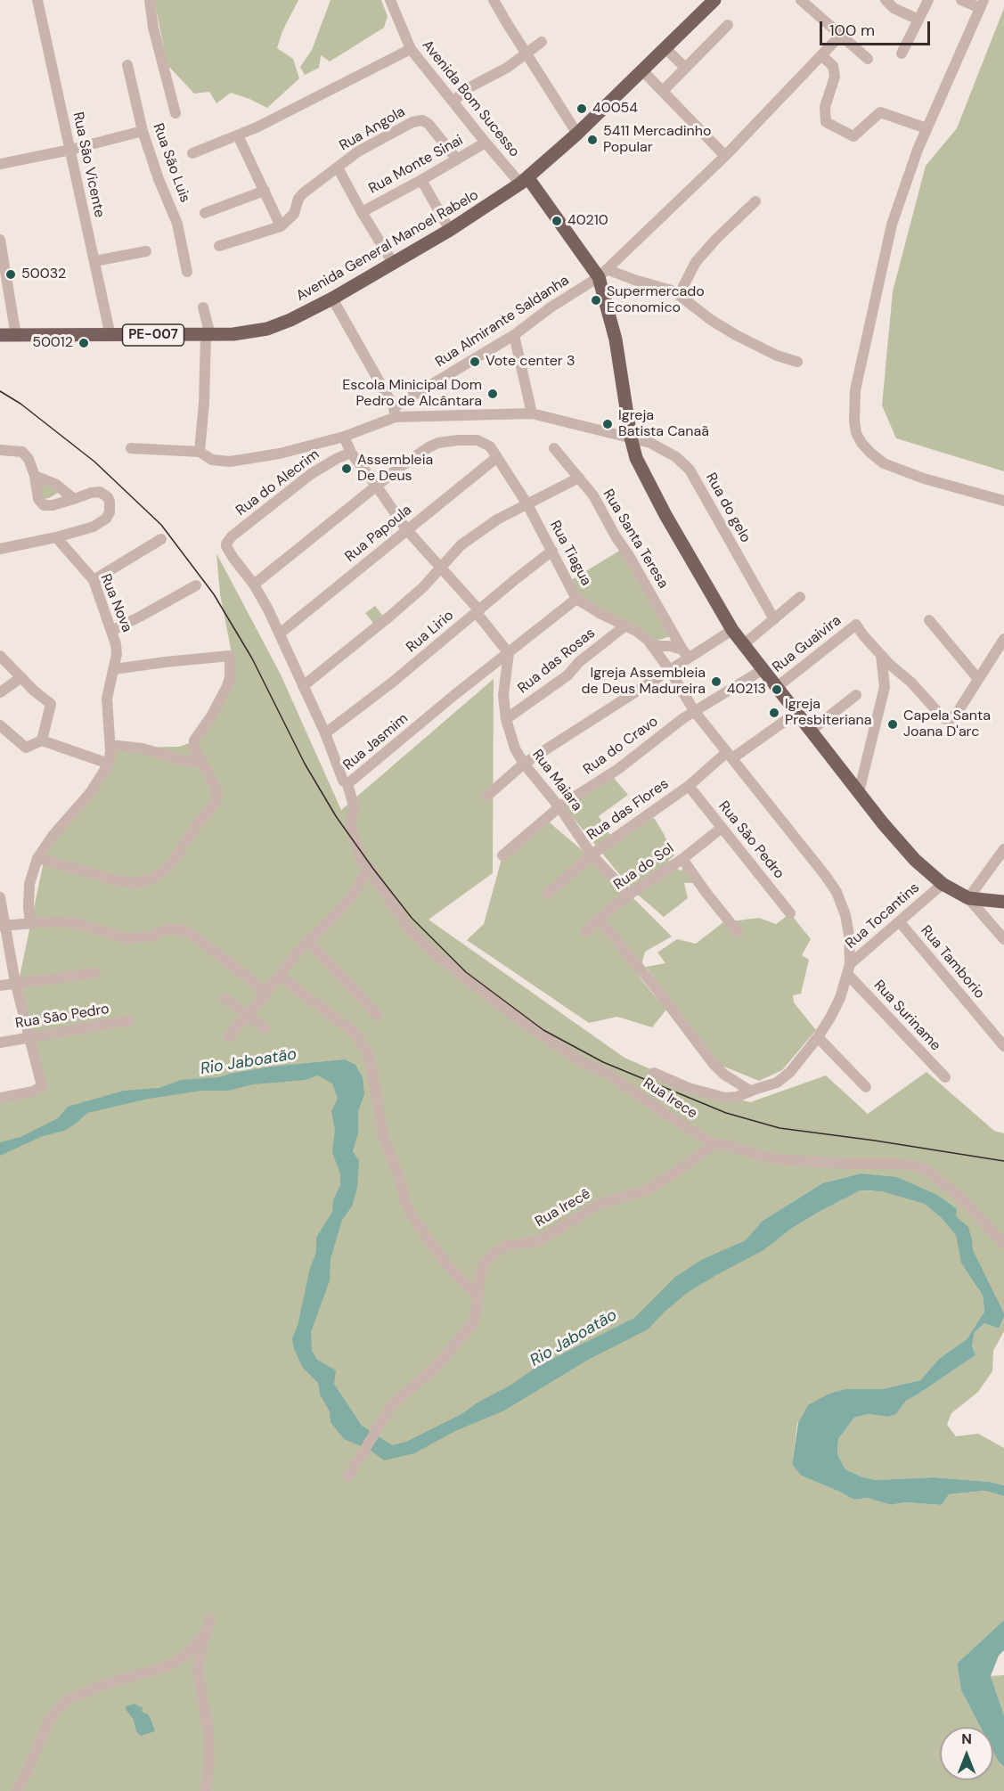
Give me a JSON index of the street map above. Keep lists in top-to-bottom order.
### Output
{
  "streets": {
    "main road": ["Avenida General Manoel Rabelo", "PE-007"],
    "street": [
      "Avenida Bom Sucesso",
      "Rua Angola",
      "Rua São Luis",
      "Rua São Vicente",
      "Rua Monte Sinai",
      "Rua Almirante Saldanha",
      "Rua do Alecrim",
      "Rua do gelo",
      "Rua Papoula",
      "Rua Santa Teresa",
      "Rua Tiagua",
      "Rua Nova",
      "Rua Lirio",
      "Rua Guaivira",
      "Rua das Rosas",
      "Rua Jasmim",
      "Rua do Cravo",
      "Rua Maiara",
      "Rua das Flores",
      "Rua São Pedro",
      "Rua do Sol",
      "Rua Tocantins",
      "Rua Tamborio",
      "Rua Suriname",
      "Rua Irece",
      "Rua Irecê"
    ]
  },
  "crossings": [
    ["Avenida Bom Sucesso", "Rua Monte Sinai"],
    ["Avenida Bom Sucesso", "Avenida General Manoel Rabelo"],
    ["Rua Angola", "Rua Monte Sinai"],
    ["Rua São Vicente", "Avenida General Manoel Rabelo"],
    ["Rua Almirante Saldanha", "Rua do gelo"],
    ["Rua do Alecrim", "Rua Jasmim"],
    ["Rua Papoula", "Rua Tiagua"],
    ["Rua Papoula", "Rua Jasmim"],
    ["Rua Tiagua", "Rua Lirio"],
    ["Rua Tiagua", "Rua das Rosas"],
    ["Rua Tiagua", "Rua Jasmim"],
    ["Rua Tiagua", "Rua do Cravo"],
    ["Rua Tiagua", "Rua das Flores"],
    ["Rua Tiagua", "Rua Tocantins"],
    ["Rua Tiagua", "Rua Suriname"],
    ["Rua Lirio", "Rua Jasmim"],
    ["Rua das Rosas", "Rua Maiara"],
    ["Rua Jasmim", "Rua Maiara"],
    ["Rua Jasmim", "Rua Irece"],
    ["Rua do Cravo", "Rua Maiara"],
    ["Rua Maiara", "Rua das Flores"],
    ["Rua Maiara", "Rua do Sol"],
    ["Rua das Flores", "Rua São Pedro"],
    ["Rua São Pedro", "Rua do Sol"],
    ["Rua Tocantins", "Rua Tamborio"],
    ["Rua Tocantins", "Rua Suriname"],
    ["Rua Irece", "Rua Irecê"]
  ],
  "water": ["Rio Jaboatão"],
  "places": [
    "40054",
    "5411 Mercadinho Popular",
    "40210",
    "50032",
    "Supermercado Economico",
    "50012",
    "Vote center 3",
    "Escola Minicipal Dom Pedro de Alcântara",
    "Igreja Batista Canaã",
    "Assembleia De Deus",
    "Igreja Assembleia de Deus Madureira",
    "40213",
    "Igreja Presbiteriana",
    "Capela Santa Joana D'arc"
  ],
  "scale_bar": "100 m",
  "north": "top"
}
